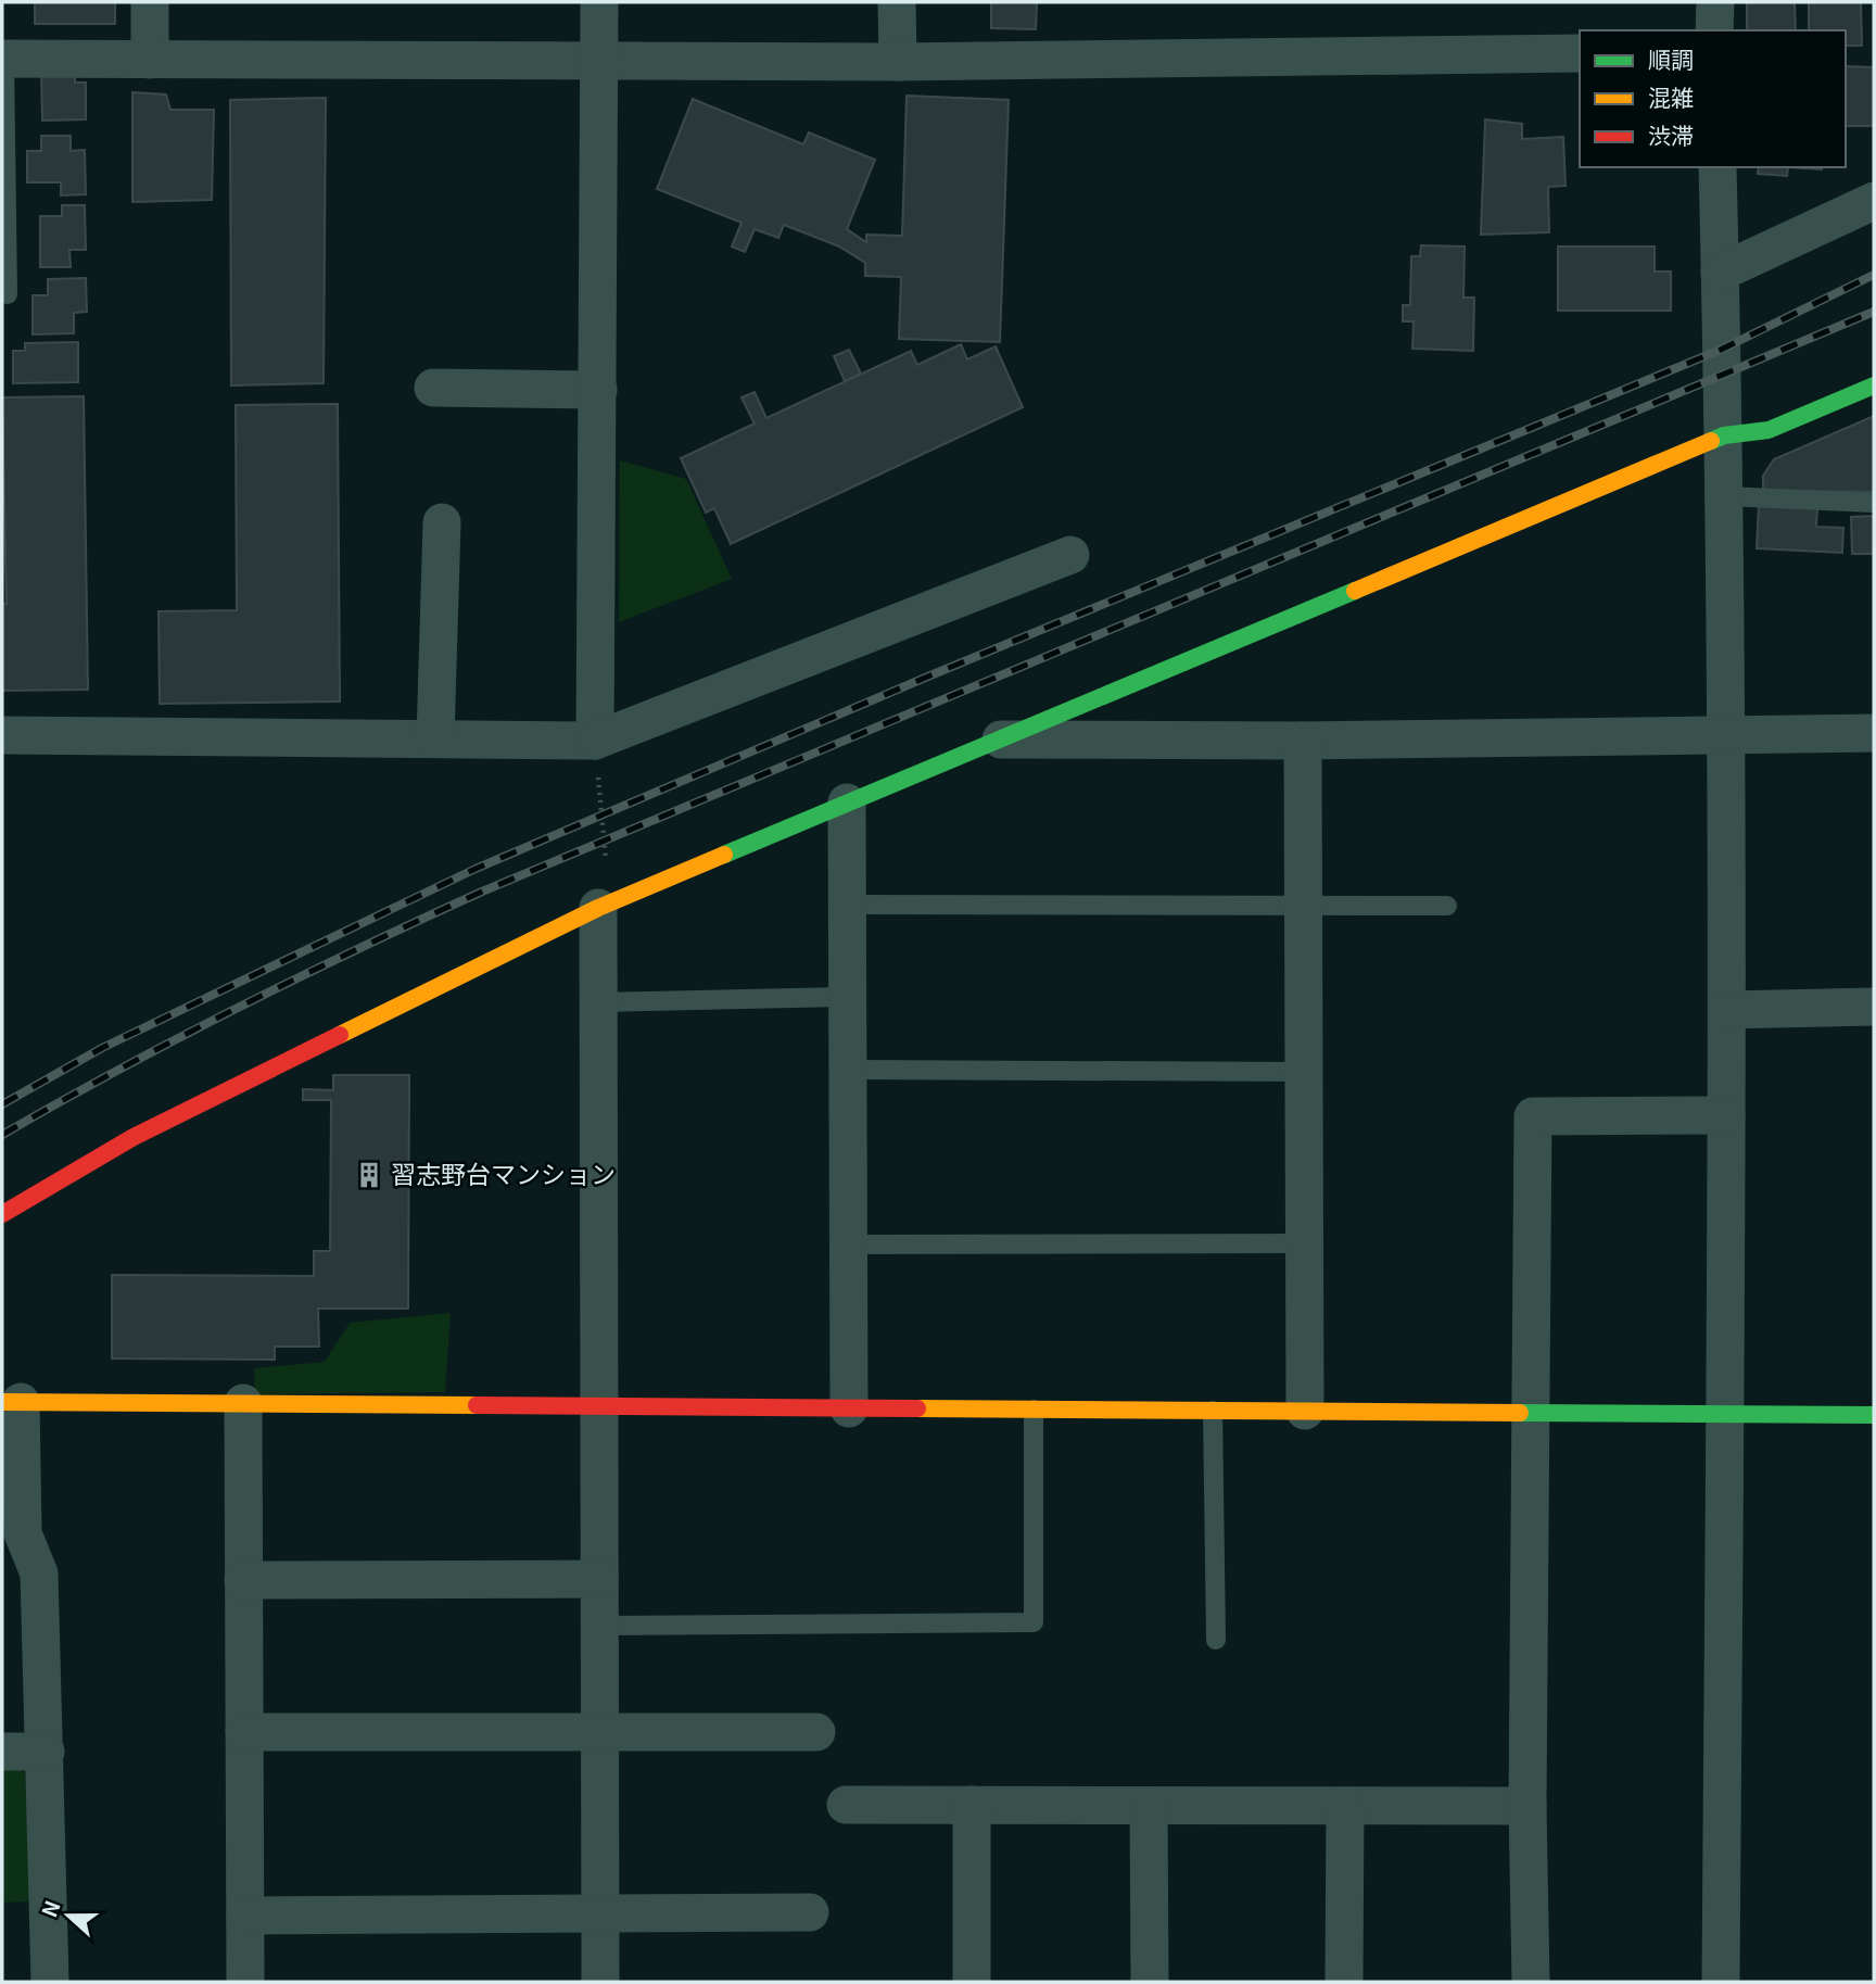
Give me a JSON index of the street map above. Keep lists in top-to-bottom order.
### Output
{
  "places": {
    "building": ["習志野台マンション"]
  },
  "legend": ["順調", "混雑", "渋滞"],
  "north": "left"
}
